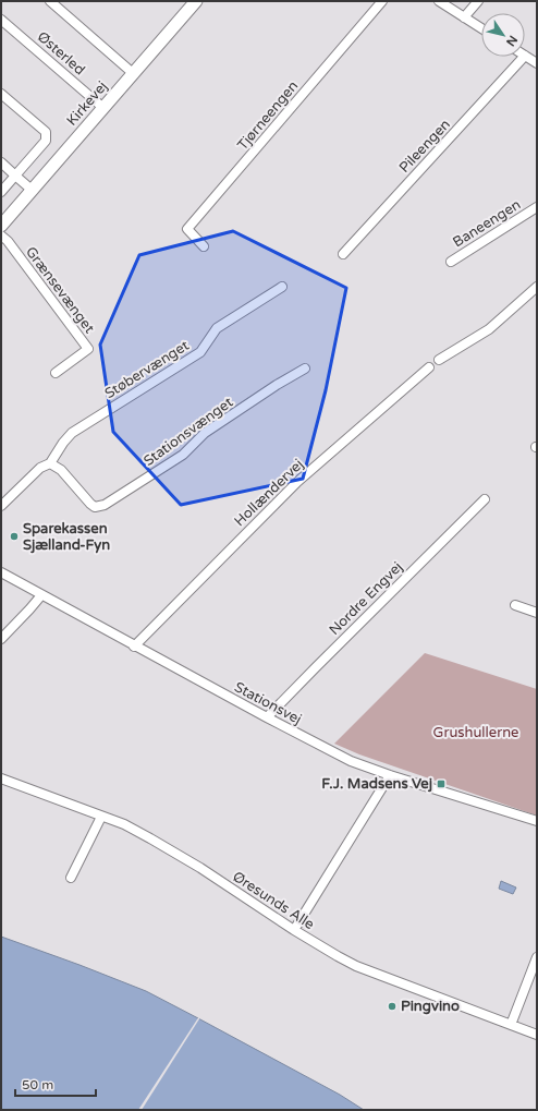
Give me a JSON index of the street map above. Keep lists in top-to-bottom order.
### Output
{
  "streets": {
    "main road": ["Kirkevej"],
    "street": [
      "Østerled",
      "Tjørneengen",
      "Pileengen",
      "Baneengen",
      "Grænsevænget",
      "Støbervænget",
      "Stationsvænget",
      "Hollændervej",
      "Nordre Engvej",
      "Stationsvej",
      "Øresunds Alle"
    ]
  },
  "crossings": [
    ["Østerled", "Kirkevej"],
    ["Støbervænget", "Stationsvænget"],
    ["Hollændervej", "Stationsvej"],
    ["Nordre Engvej", "Stationsvej"]
  ],
  "parks": ["Grushullerne"],
  "places": {
    "other": ["Sparekassen Sjælland-Fyn", "Pingvino"],
    "transit": ["F.J. Madsens Vej"]
  },
  "scale_bar": "50 m",
  "north": "bottom right"
}
